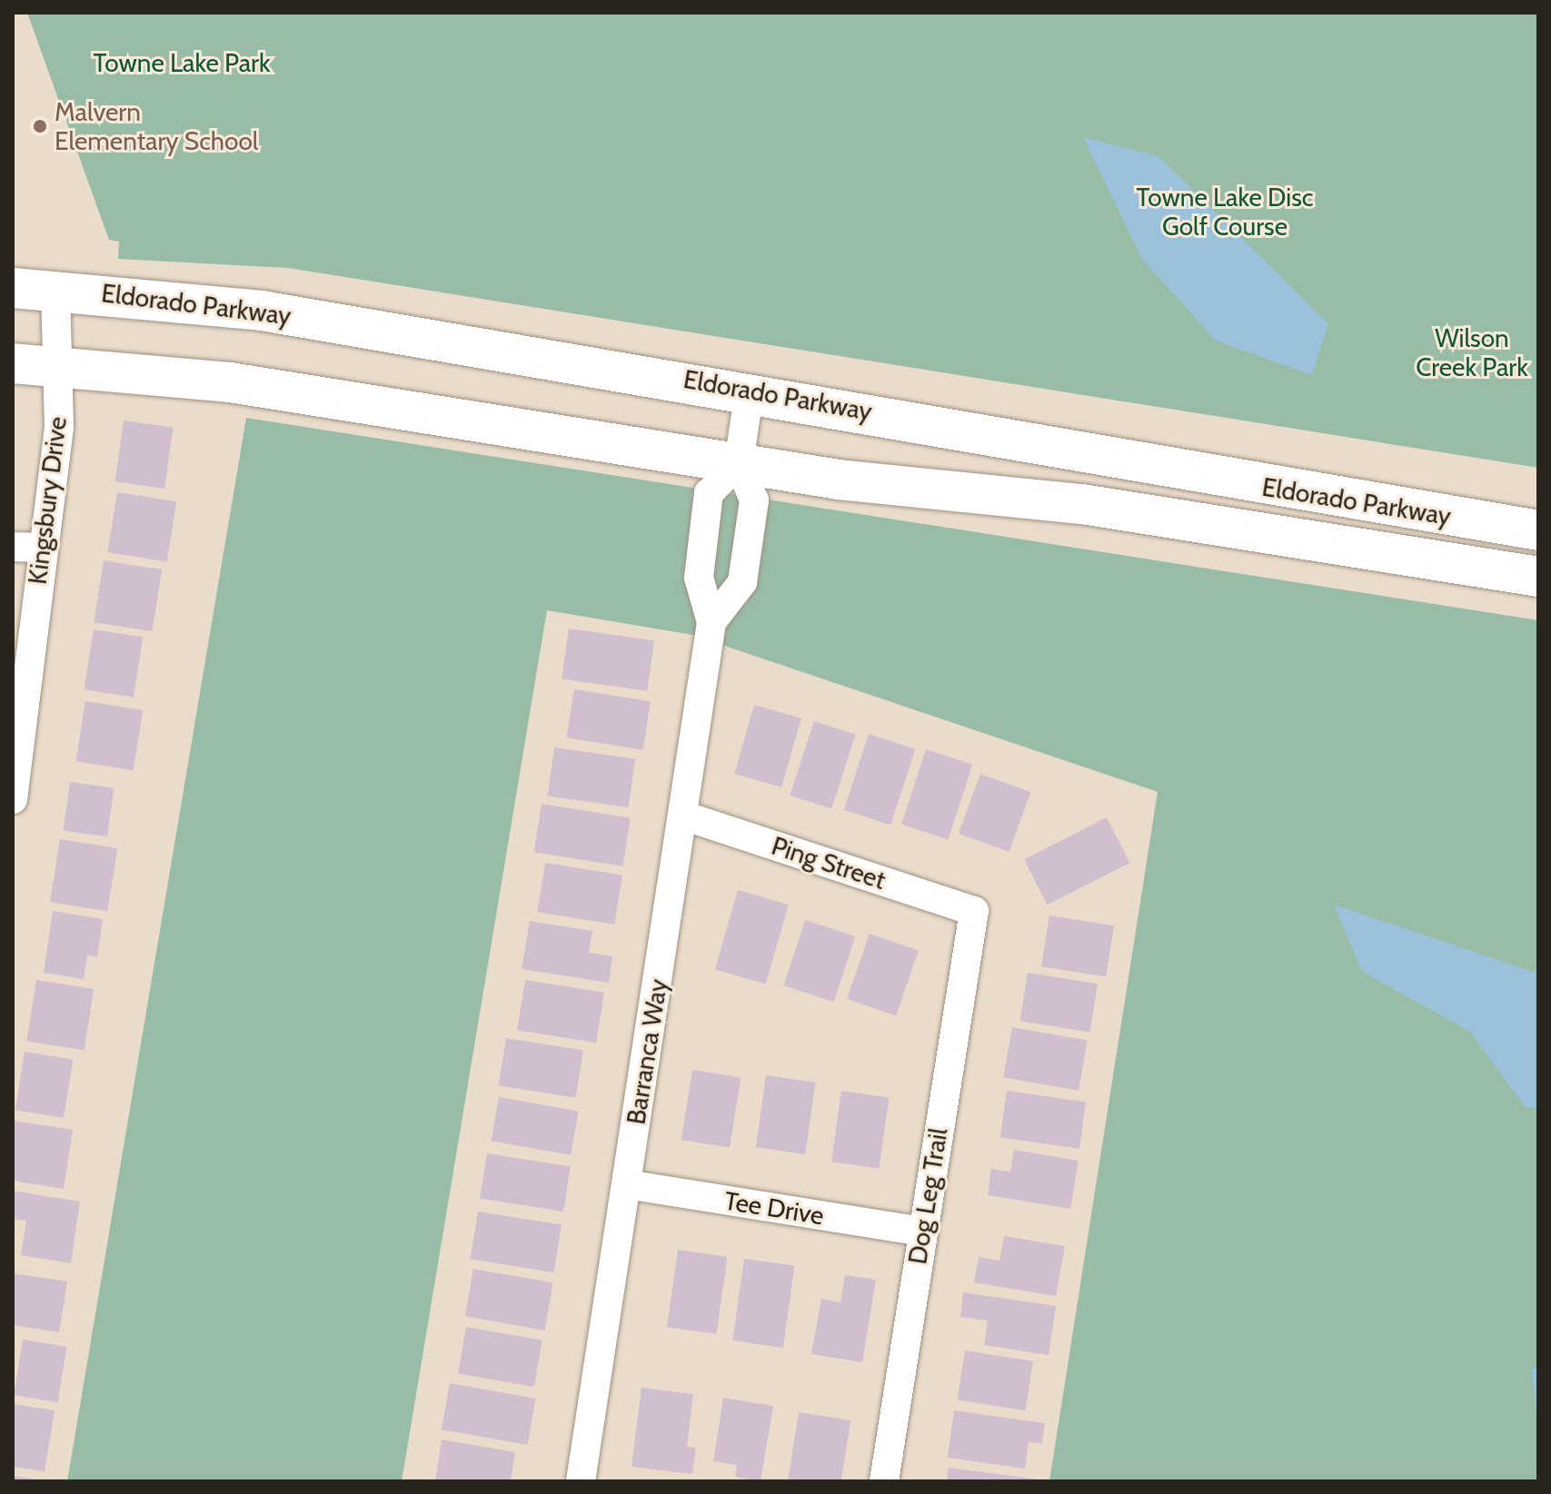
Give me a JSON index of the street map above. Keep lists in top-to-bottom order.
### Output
{
  "streets": {
    "main road": ["Eldorado Parkway"],
    "street": [
      "Kingsbury Drive",
      "Ping Street",
      "Barranca Way",
      "Dog Leg Trail",
      "Tee Drive"
    ]
  },
  "crossings": [
    ["Eldorado Parkway", "Kingsbury Drive"],
    ["Eldorado Parkway", "Barranca Way"],
    ["Ping Street", "Barranca Way"],
    ["Ping Street", "Dog Leg Trail"],
    ["Barranca Way", "Tee Drive"],
    ["Dog Leg Trail", "Tee Drive"]
  ],
  "parks": ["Towne Lake Park", "Towne Lake Disc Golf Course", "Wilson Creek Park"],
  "places": ["Malvern Elementary School"]
}
